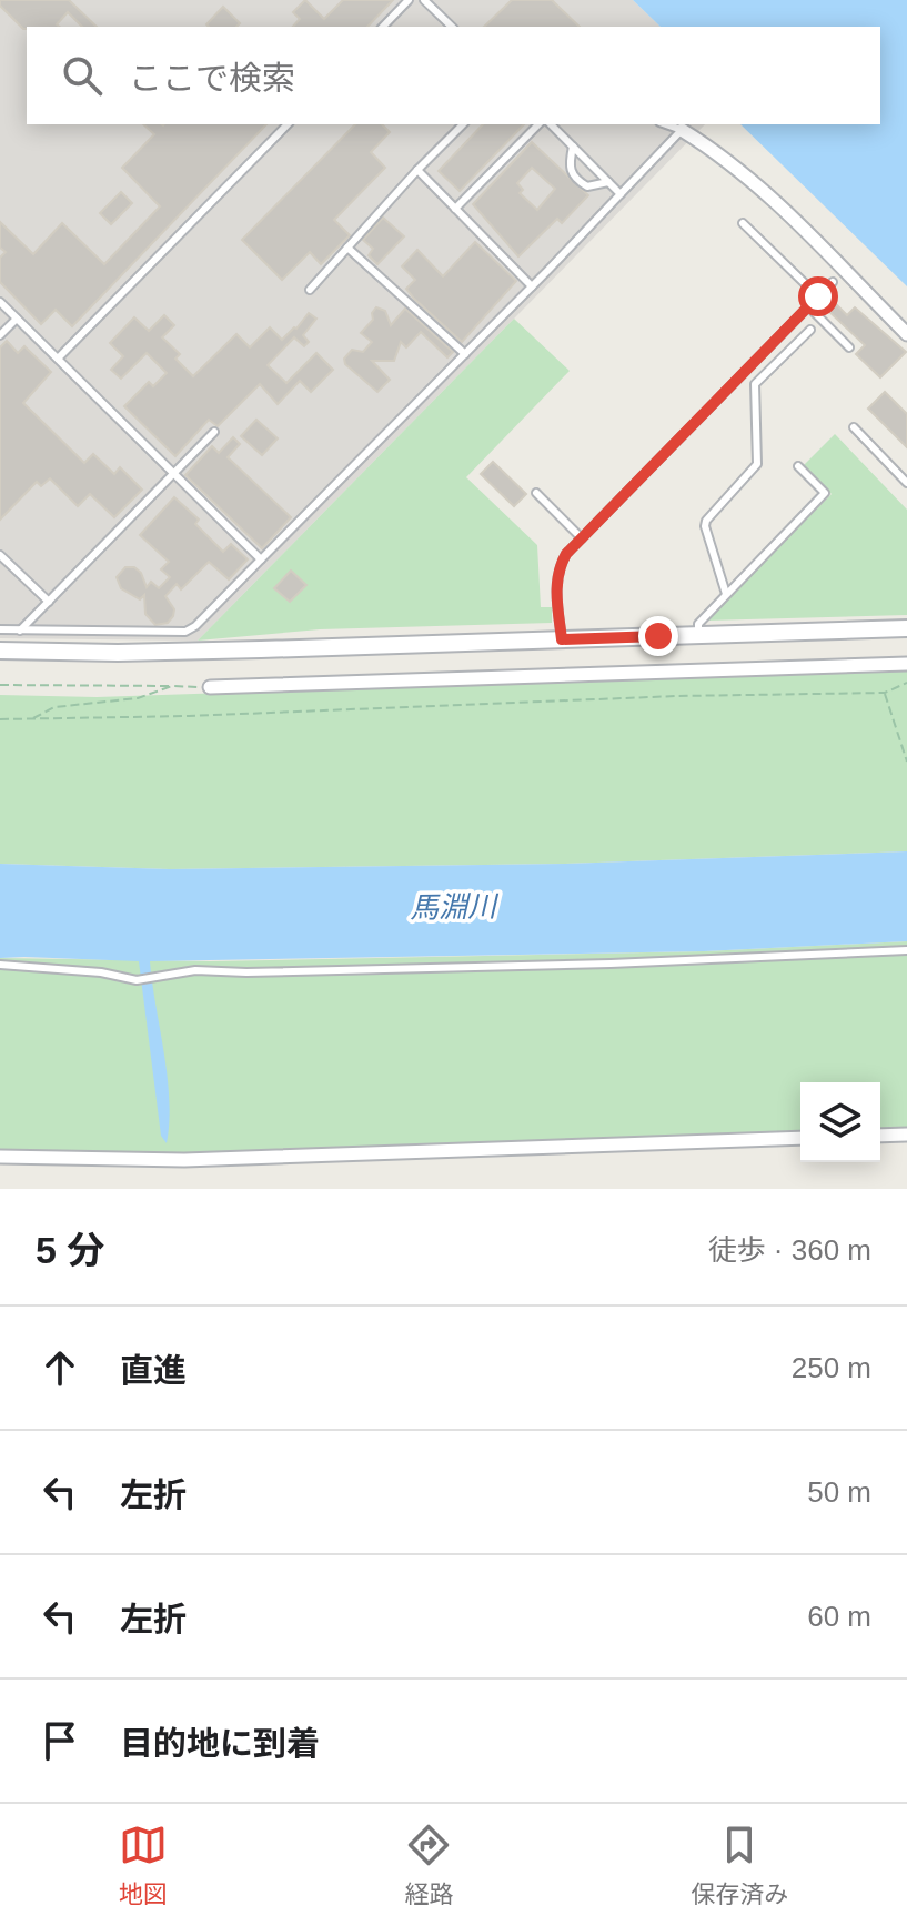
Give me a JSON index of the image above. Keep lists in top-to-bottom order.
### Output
{
  "water": ["馬淵川"],
  "page": {
    "search": "ここで検索",
    "heading": ["5 分", "徒歩 · 360 m"],
    "list": [
      ["直進", "250 m"],
      ["左折", "50 m"],
      ["左折", "60 m"],
      "目的地に到着"
    ],
    "nav": ["地図", "経路", "保存済み"]
  }
}
